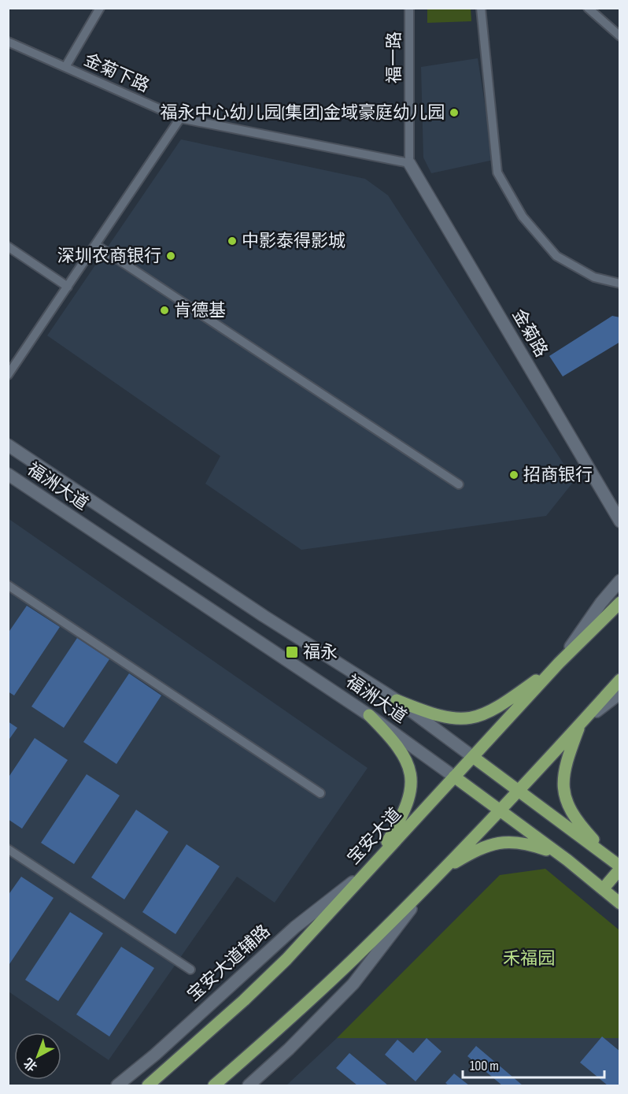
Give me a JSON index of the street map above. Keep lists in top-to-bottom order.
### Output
{
  "streets": {
    "main road": [
      "金菊路",
      "福洲大道",
      "宝安大道",
      "宝安大道辅路"
    ],
    "street": ["福一路", "金菊下路"]
  },
  "crossings": [
    ["福一路", "金菊下路"],
    ["福一路", "金菊路"],
    ["金菊下路", "金菊路"],
    ["福洲大道", "宝安大道"],
    ["宝安大道", "宝安大道辅路"]
  ],
  "parks": ["禾福园"],
  "places": {
    "other": [
      "福永中心幼儿园(集团)金域豪庭幼儿园",
      "中影泰得影城",
      "深圳农商银行",
      "肯德基",
      "招商银行"
    ],
    "transit": ["福永"]
  },
  "scale_bar": "100 m",
  "north": "bottom left"
}
